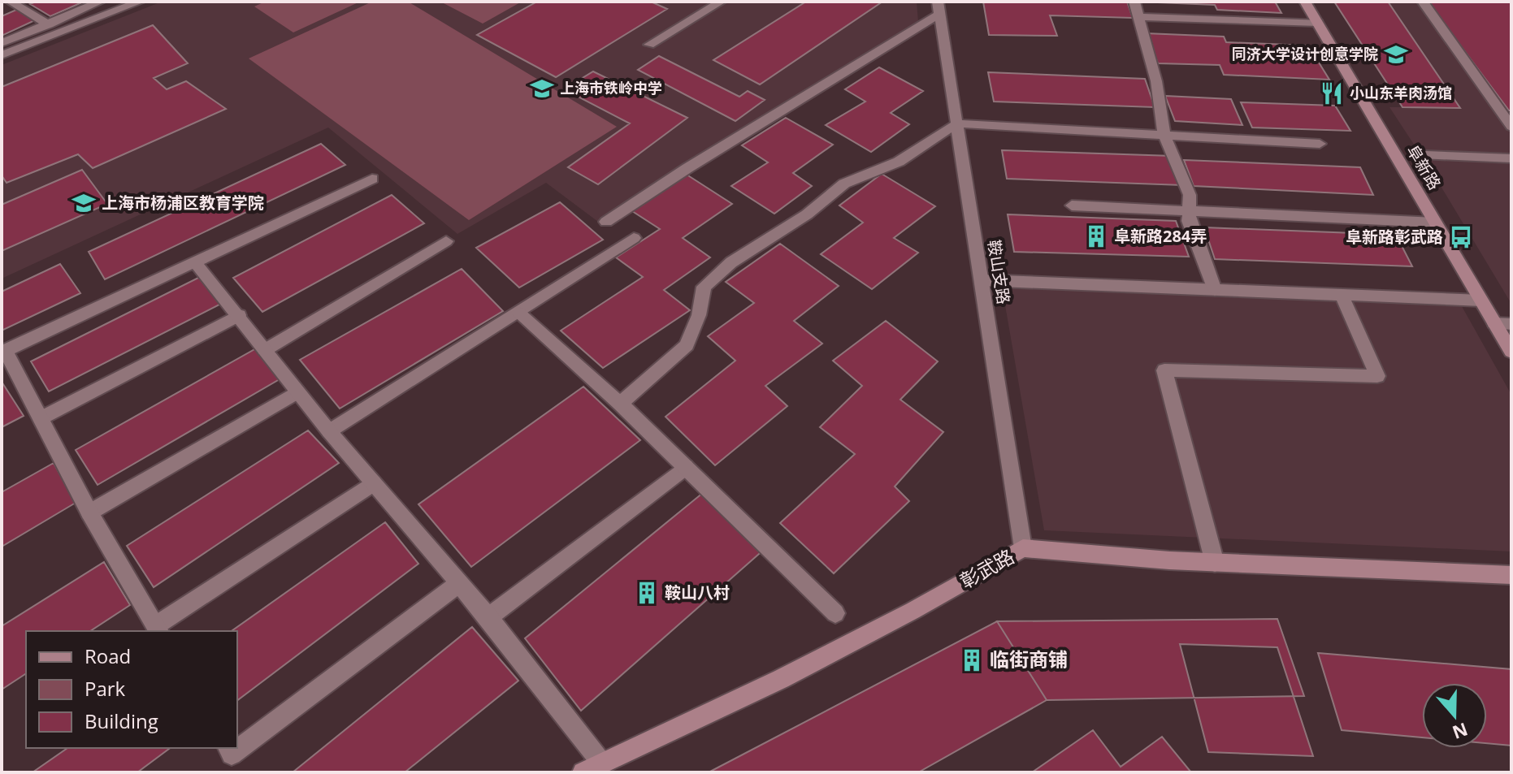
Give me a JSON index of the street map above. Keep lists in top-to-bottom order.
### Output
{
  "streets": {
    "street": ["阜新路", "鞍山支路", "彰武路"]
  },
  "crossings": [
    ["鞍山支路", "彰武路"]
  ],
  "places": {
    "school or university": ["同济大学设计创意学院", "上海市铁岭中学", "上海市杨浦区教育学院"],
    "restaurant": ["小山东羊肉汤馆"],
    "building": ["阜新路284弄", "鞍山八村", "临街商铺"],
    "bus stop": ["阜新路彰武路"]
  },
  "legend": ["Road", "Park", "Building"],
  "north": "bottom"
}
